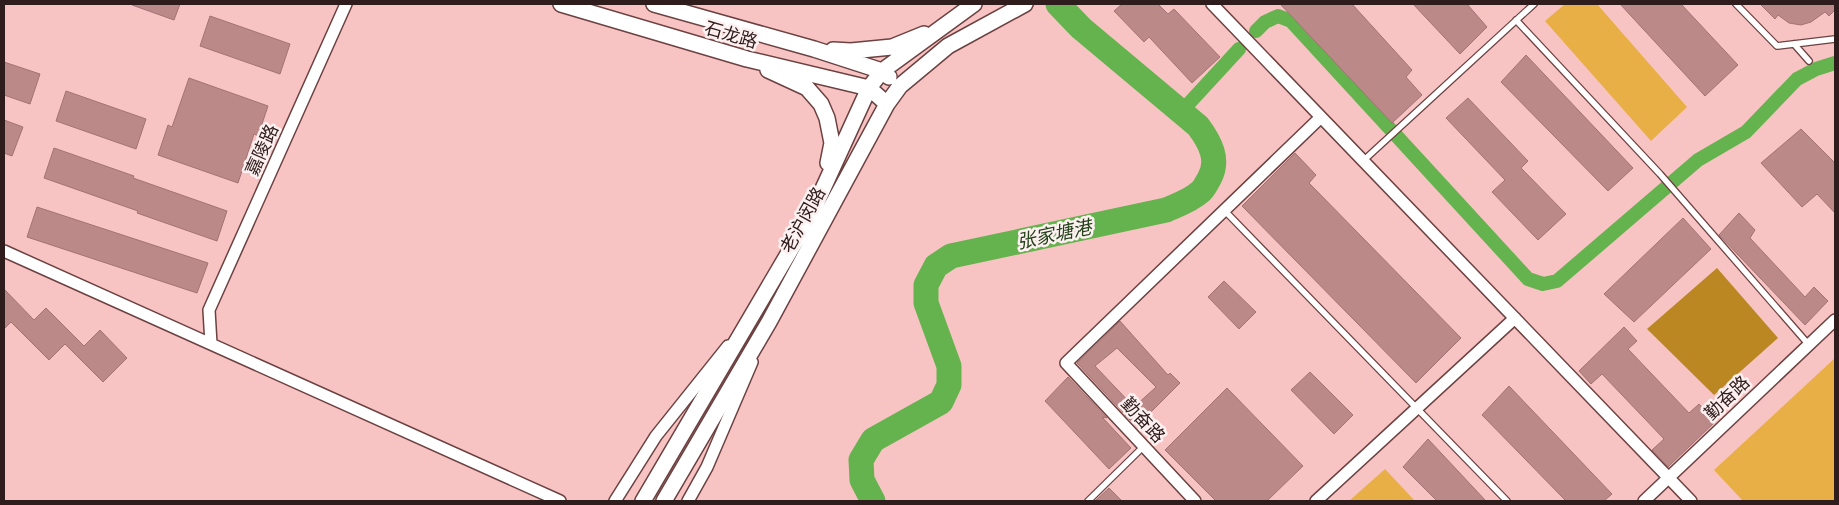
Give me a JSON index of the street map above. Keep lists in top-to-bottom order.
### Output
{
  "streets": {
    "main road": ["石龙路", "老沪闵路"],
    "street": ["嘉陵路", "勤奋路"]
  },
  "crossings": [
    ["石龙路", "老沪闵路"]
  ],
  "water": ["张家塘港"]
}
